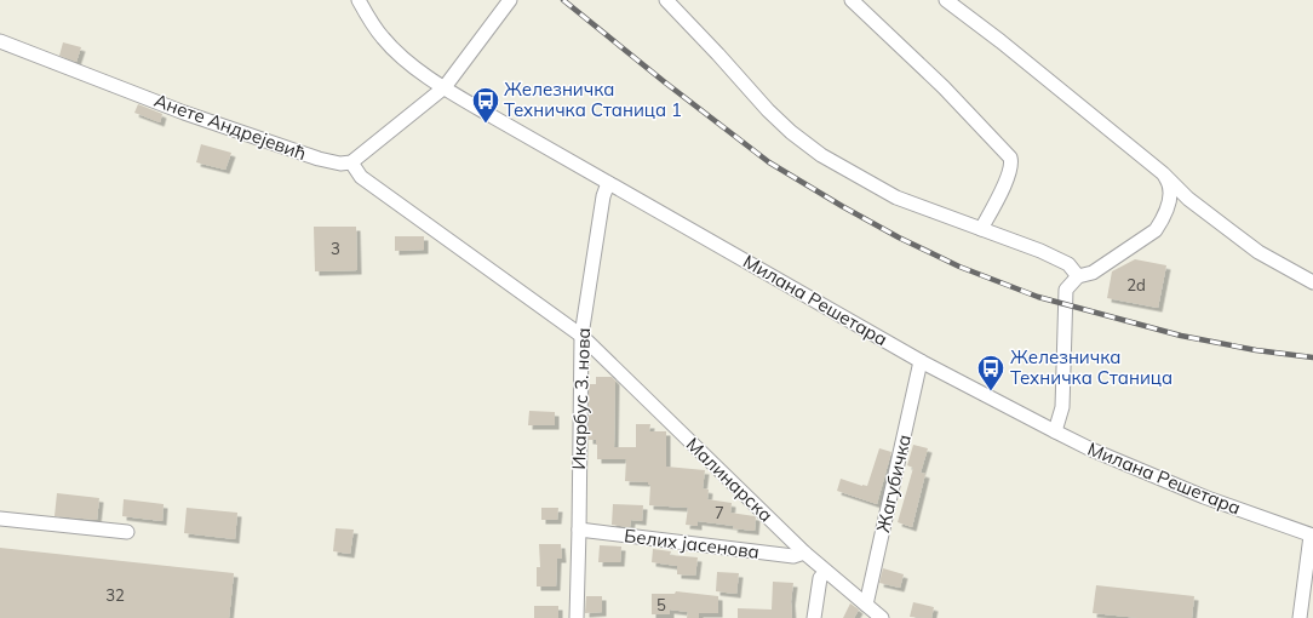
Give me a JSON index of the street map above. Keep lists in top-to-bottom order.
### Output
{
  "streets": {
    "street": [
      "Анете Андрејевић",
      "Милана Решетара",
      "Икарбус 3. нова",
      "Малинарска",
      "Жагубичка",
      "Белих јасенова"
    ]
  },
  "crossings": [
    ["Анете Андрејевић", "Малинарска"],
    ["Милана Решетара", "Икарбус 3. нова"],
    ["Милана Решетара", "Жагубичка"],
    ["Икарбус 3. нова", "Малинарска"],
    ["Икарбус 3. нова", "Белих јасенова"],
    ["Малинарска", "Жагубичка"],
    ["Малинарска", "Белих јасенова"]
  ],
  "places": {
    "bus stop": ["Железничка Техничка Станица 1", "Железничка Техничка Станица"]
  },
  "house_numbers": [
    "3",
    "2d",
    "7",
    "32",
    "5"
  ]
}
